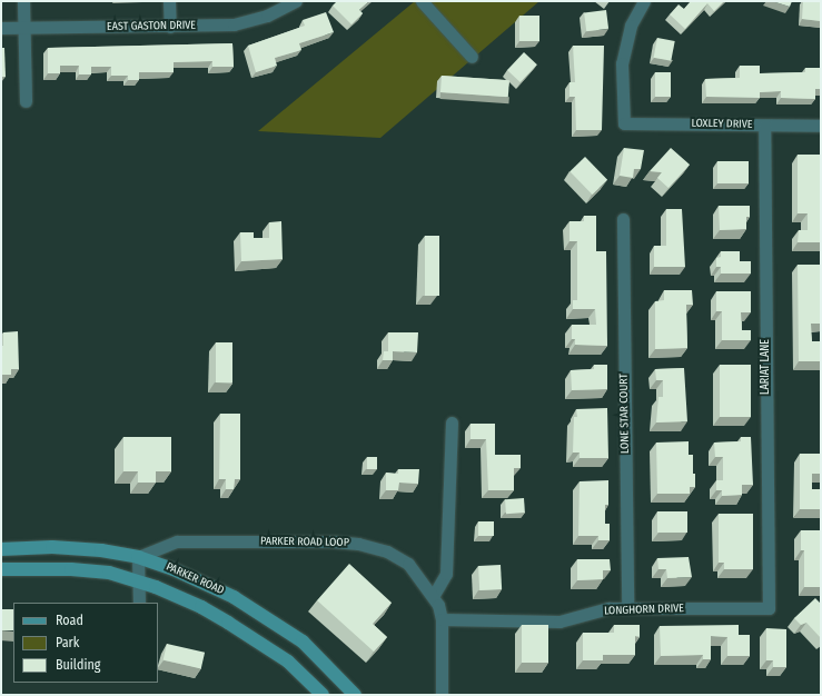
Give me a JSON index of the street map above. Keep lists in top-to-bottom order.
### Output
{
  "streets": {
    "main road": ["PARKER ROAD"],
    "street": [
      "EAST GASTON DRIVE",
      "LOXLEY DRIVE",
      "LARIAT LANE",
      "LONE STAR COURT",
      "PARKER ROAD LOOP",
      "LONGHORN DRIVE"
    ]
  },
  "crossings": [
    ["LOXLEY DRIVE", "LARIAT LANE"],
    ["LARIAT LANE", "LONGHORN DRIVE"],
    ["LONE STAR COURT", "LONGHORN DRIVE"],
    ["PARKER ROAD LOOP", "PARKER ROAD"],
    ["PARKER ROAD LOOP", "LONGHORN DRIVE"]
  ],
  "legend": ["Road", "Park", "Building"]
}
